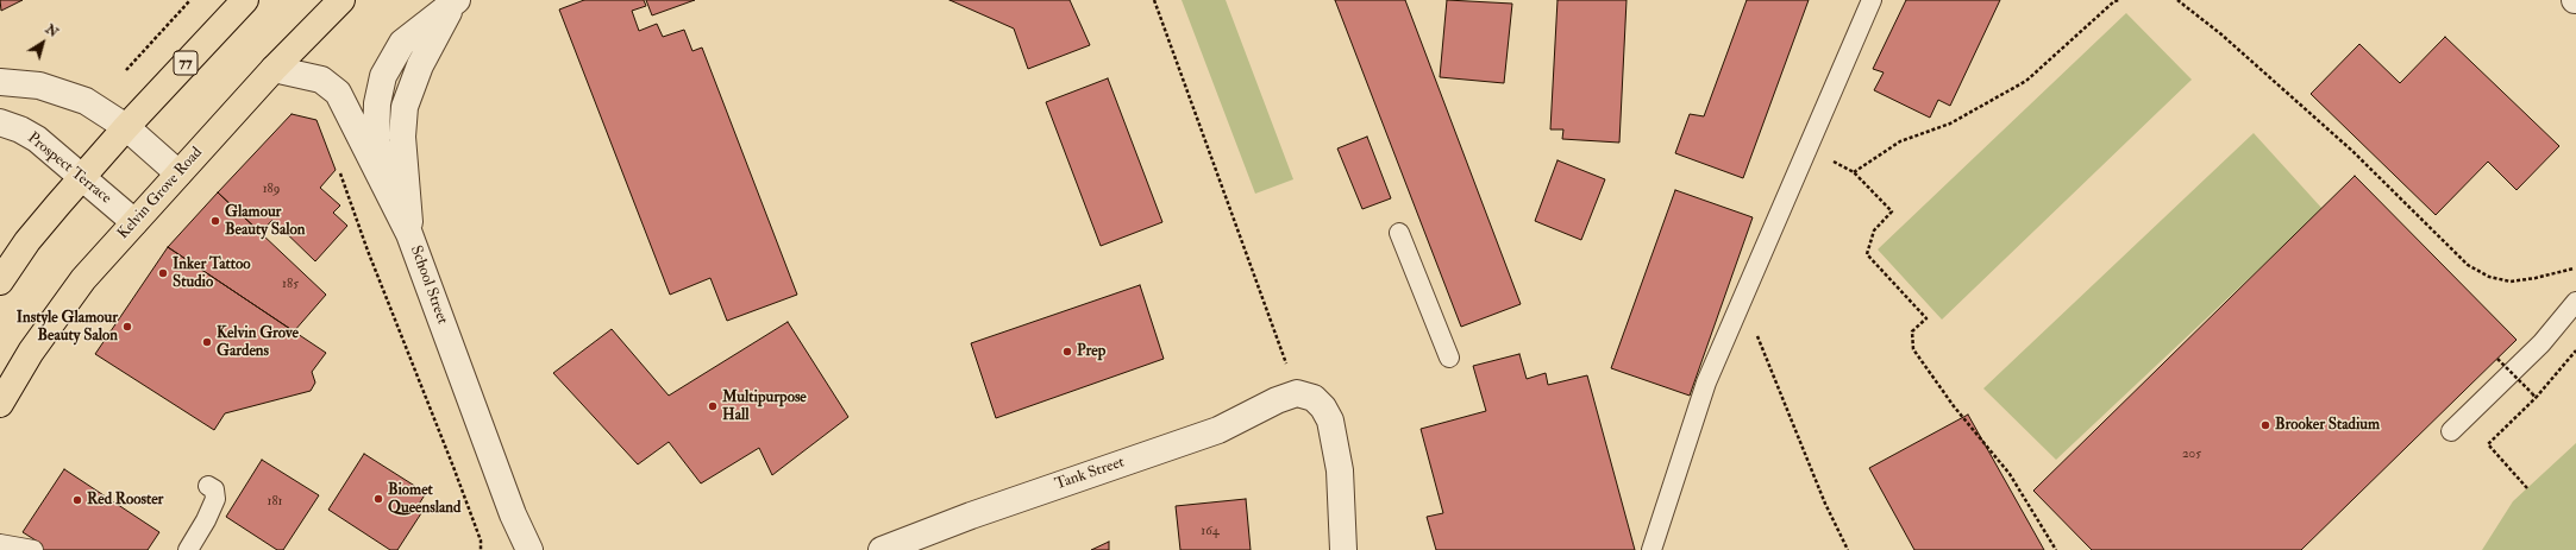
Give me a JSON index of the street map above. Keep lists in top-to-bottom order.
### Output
{
  "streets": {
    "main road": ["77", "Kelvin Grove Road"],
    "street": ["Prospect Terrace", "School Street", "Tank Street"]
  },
  "crossings": [
    ["77", "Prospect Terrace"],
    ["Prospect Terrace", "Kelvin Grove Road"],
    ["Kelvin Grove Road", "School Street"]
  ],
  "places": [
    "Glamour Beauty Salon",
    "Inker Tattoo Studio",
    "Instyle Glamour Beauty Salon",
    "Kelvin Grove Gardens",
    "Prep",
    "Multipurpose Hall",
    "Brooker Stadium",
    "Biomet Queensland",
    "Red Rooster"
  ],
  "house_numbers": [
    "189",
    "185",
    "205",
    "181",
    "164"
  ],
  "north": "top right"
}
